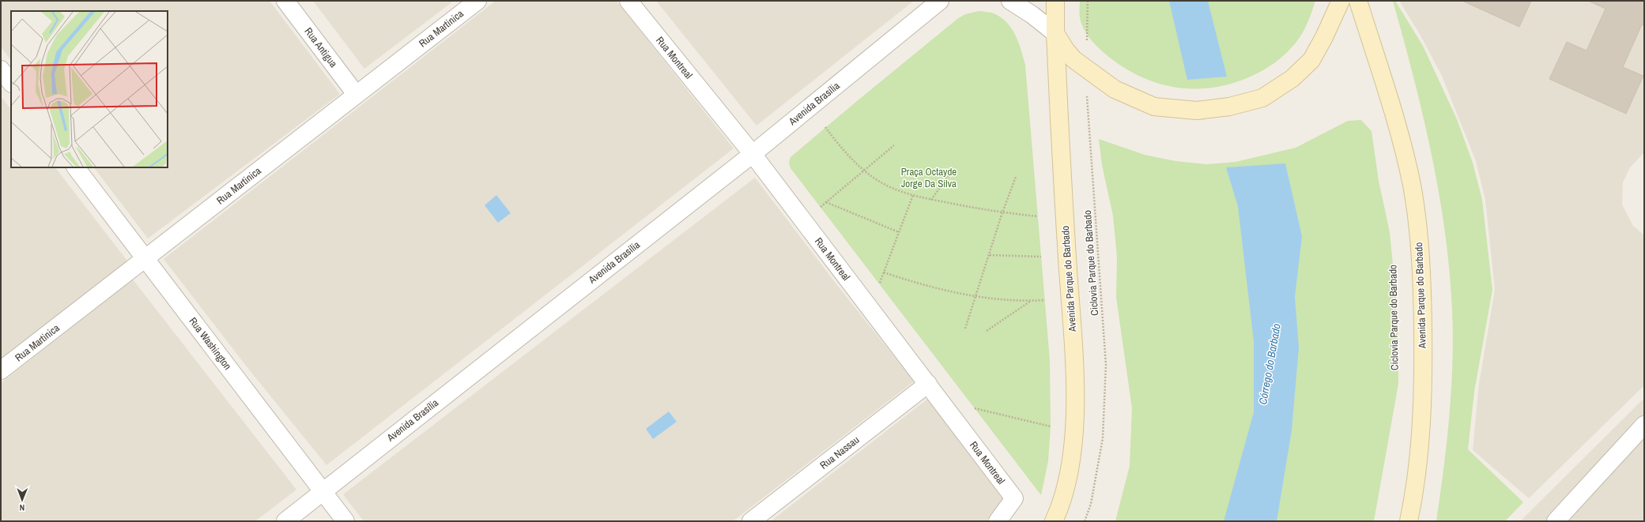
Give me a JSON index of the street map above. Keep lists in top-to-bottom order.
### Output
{
  "streets": {
    "main road": ["Avenida Parque do Barbado"],
    "street": [
      "Rua Martinica",
      "Rua Antigua",
      "Rua Montreal",
      "Avenida Brasília",
      "Rua Washington",
      "Rua Nassau"
    ],
    "path": ["Ciclovia Parque do Barbado"]
  },
  "crossings": [
    ["Rua Martinica", "Rua Antigua"],
    ["Rua Martinica", "Rua Washington"],
    ["Rua Montreal", "Avenida Brasília"],
    ["Rua Montreal", "Rua Nassau"],
    ["Avenida Brasília", "Rua Washington"]
  ],
  "water": ["Córrego do Barbado"],
  "parks": ["Praça Octayde Jorge Da Silva"],
  "north": "bottom"
}
